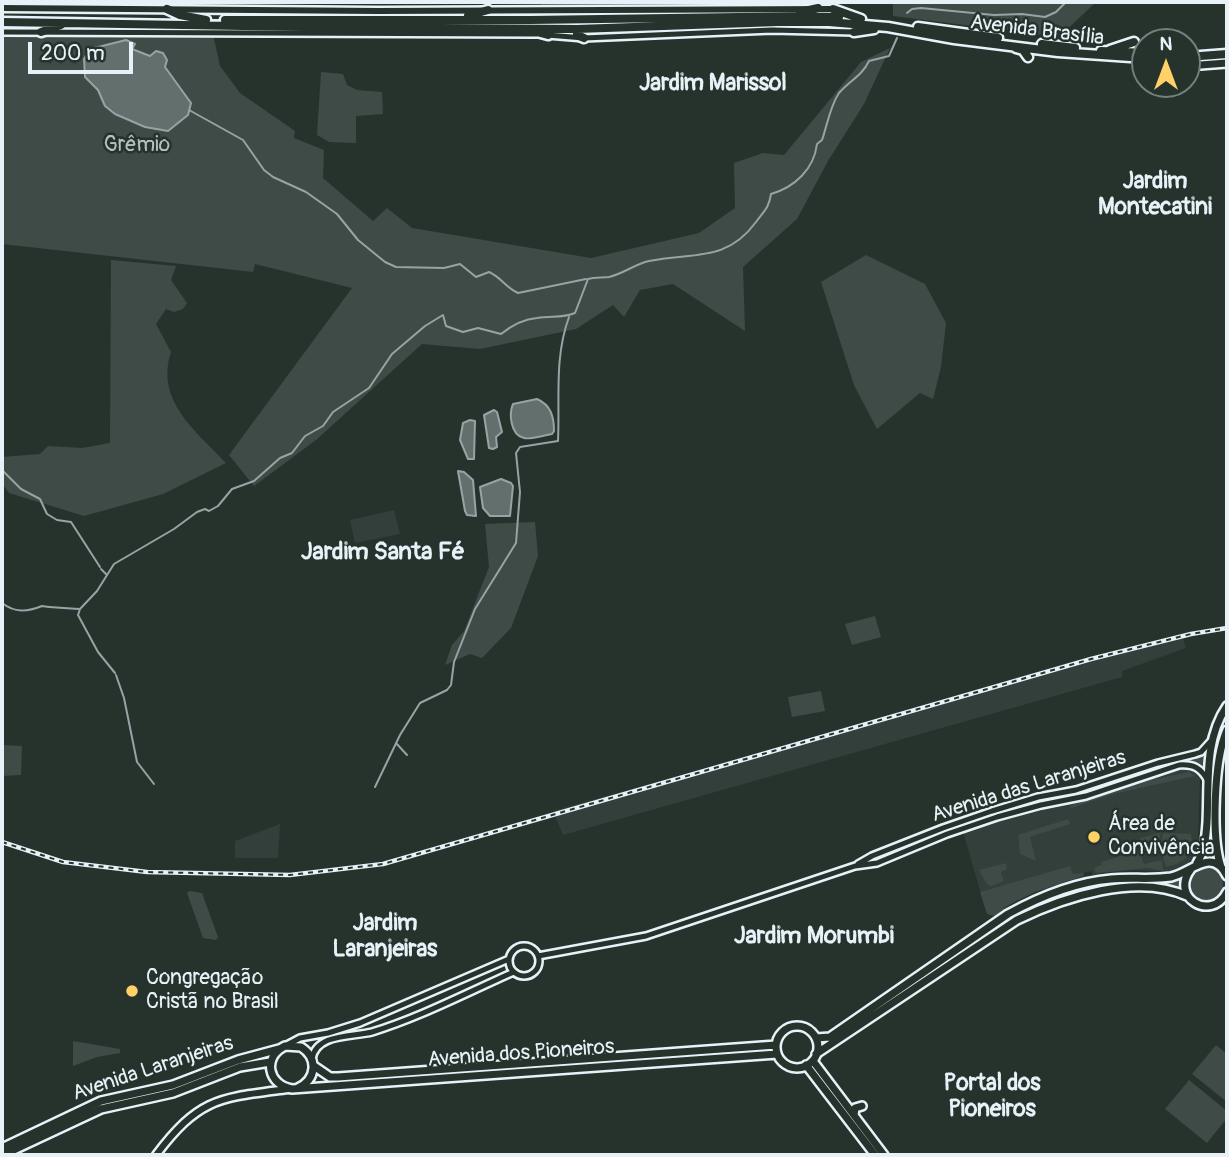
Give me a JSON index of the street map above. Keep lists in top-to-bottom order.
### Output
{
  "streets": {
    "highway": ["Avenida Brasília"],
    "main road": ["Avenida dos Pioneiros", "Avenida Laranjeiras"],
    "street": ["Avenida das Laranjeiras"]
  },
  "crossings": [
    ["Avenida das Laranjeiras", "Avenida Laranjeiras"],
    ["Avenida dos Pioneiros", "Avenida Laranjeiras"]
  ],
  "districts": [
    "Jardim Marissol",
    "Jardim Montecatini",
    "Jardim Santa Fé",
    "Jardim Laranjeiras",
    "Jardim Morumbi",
    "Portal dos Pioneiros"
  ],
  "parks": ["Grêmio"],
  "places": ["Área de Convivência", "Congregação Cristã no Brasil"],
  "scale_bar": "200 m",
  "north": "top"
}
